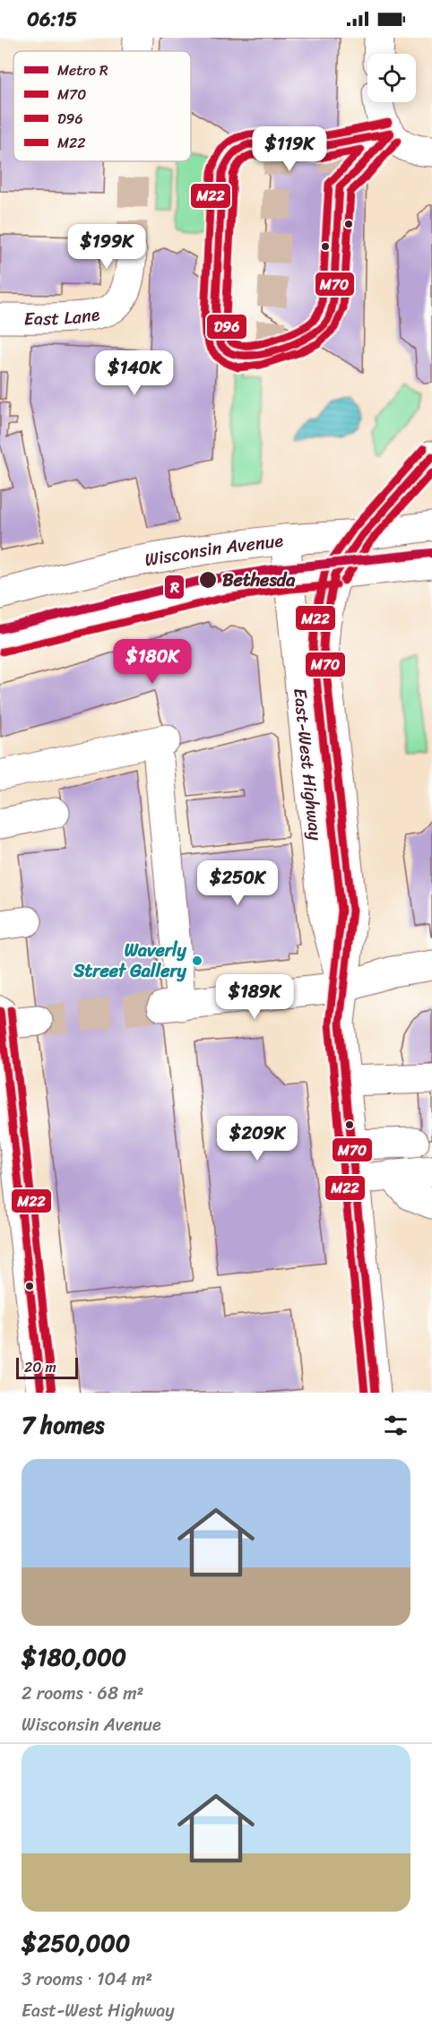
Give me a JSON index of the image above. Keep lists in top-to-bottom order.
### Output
{
  "streets": {
    "main road": ["East Lane", "Wisconsin Avenue", "East-West Highway"]
  },
  "crossings": [
    ["Wisconsin Avenue", "East-West Highway"]
  ],
  "places": ["Bethesda", "Waverly Street Gallery"],
  "lines": [
    "transit line M22",
    "transit line M70",
    "transit line D96",
    "metro line R"
  ],
  "legend": [
    "Metro R",
    "M70",
    "D96",
    "M22"
  ],
  "scale_bar": "20 m",
  "page": {
    "status": "06:15",
    "price": [
      "$119K",
      "$199K",
      "$140K",
      "$180K",
      "$250K",
      "$189K",
      "$209K"
    ],
    "scale": "20 m",
    "heading": "7 homes",
    "list": [
      {
        "name": "$180,000",
        "note": "2 rooms · 68 m² · Wisconsin Avenue"
      },
      {
        "name": "$250,000",
        "note": "3 rooms · 104 m² · East-West Highway"
      }
    ]
  }
}
